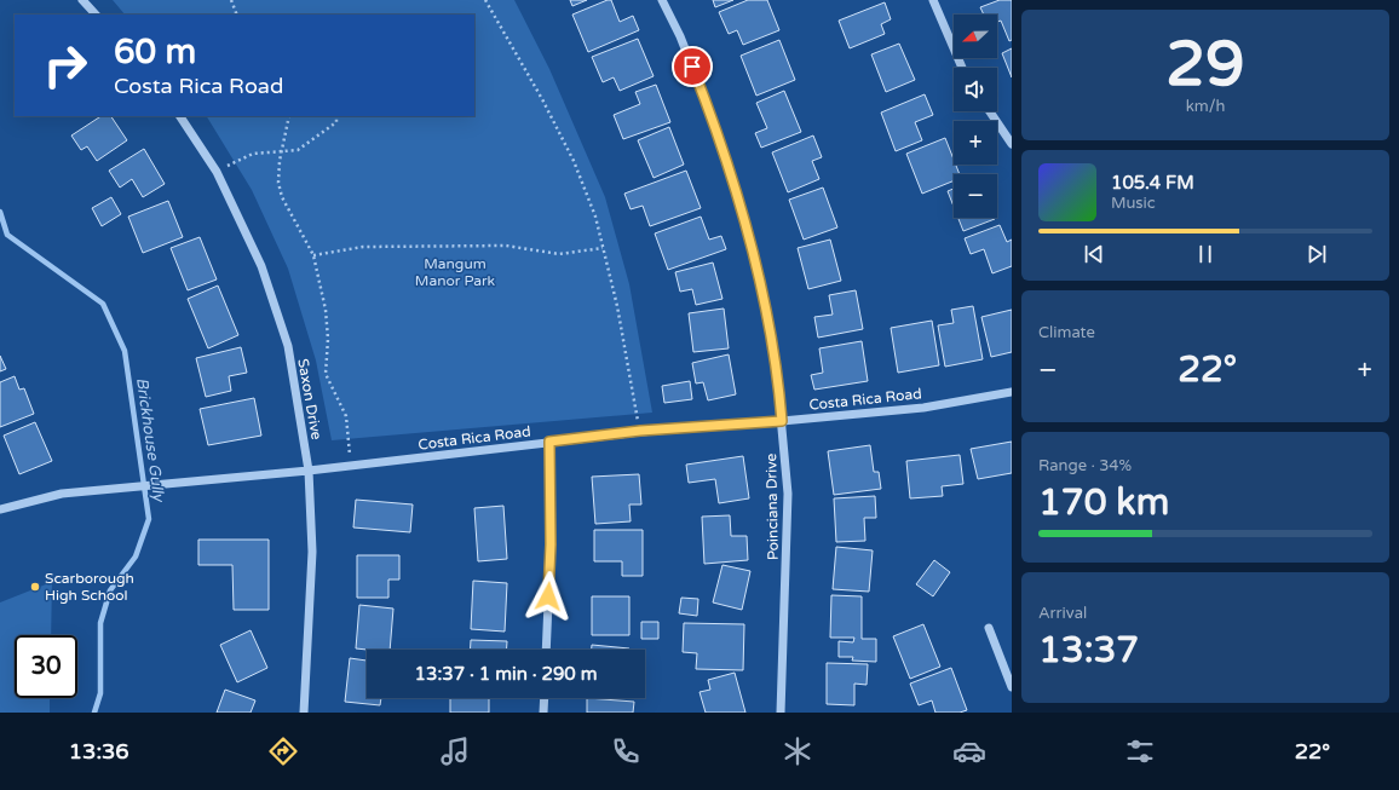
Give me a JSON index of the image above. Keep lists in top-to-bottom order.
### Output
{
  "streets": {
    "street": ["Saxon Drive", "Costa Rica Road", "Poinciana Drive"]
  },
  "crossings": [
    ["Saxon Drive", "Costa Rica Road"],
    ["Costa Rica Road", "Poinciana Drive"]
  ],
  "water": ["Brickhouse Gully"],
  "parks": ["Mangum Manor Park"],
  "places": ["Scarborough High School"],
  "north": "left",
  "page": {
    "tile": [
      ["29", "km/h"],
      "Climate",
      ["Range · 34%", "170 km"],
      ["Arrival", "13:37"]
    ],
    "map_buttons": ["+", "−"],
    "turn": ["60 m", "Costa Rica Road"],
    "song": ["105.4 FM", "Music"],
    "heat": ["−", "22°", "+"],
    "limit": "30",
    "trip": "13:37 · 1 min · 290 m",
    "tabs": ["13:36", "22°"]
  }
}
